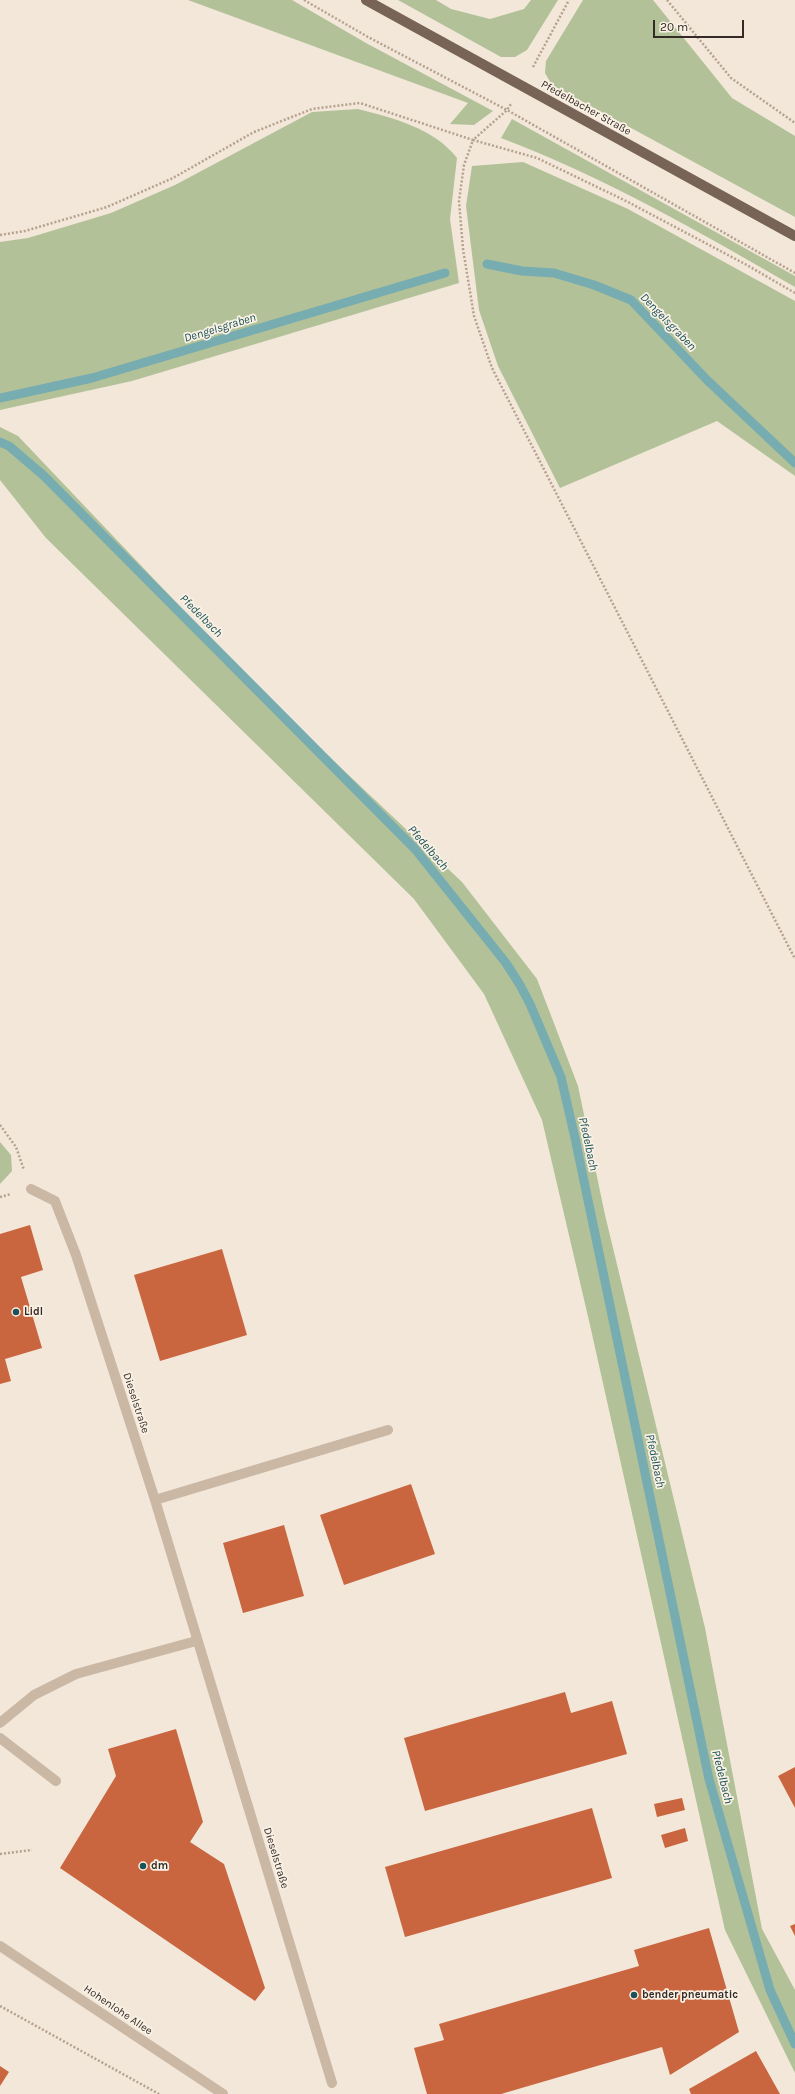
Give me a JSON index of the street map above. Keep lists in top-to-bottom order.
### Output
{
  "streets": {
    "main road": ["Pfedelbacher Straße"],
    "street": ["Dieselstraße", "Hohenlohe Allee"]
  },
  "water": ["Dengelsgraben", "Pfedelbach"],
  "places": ["Lidl", "dm", "bender pneumatic"],
  "scale_bar": "20 m"
}
